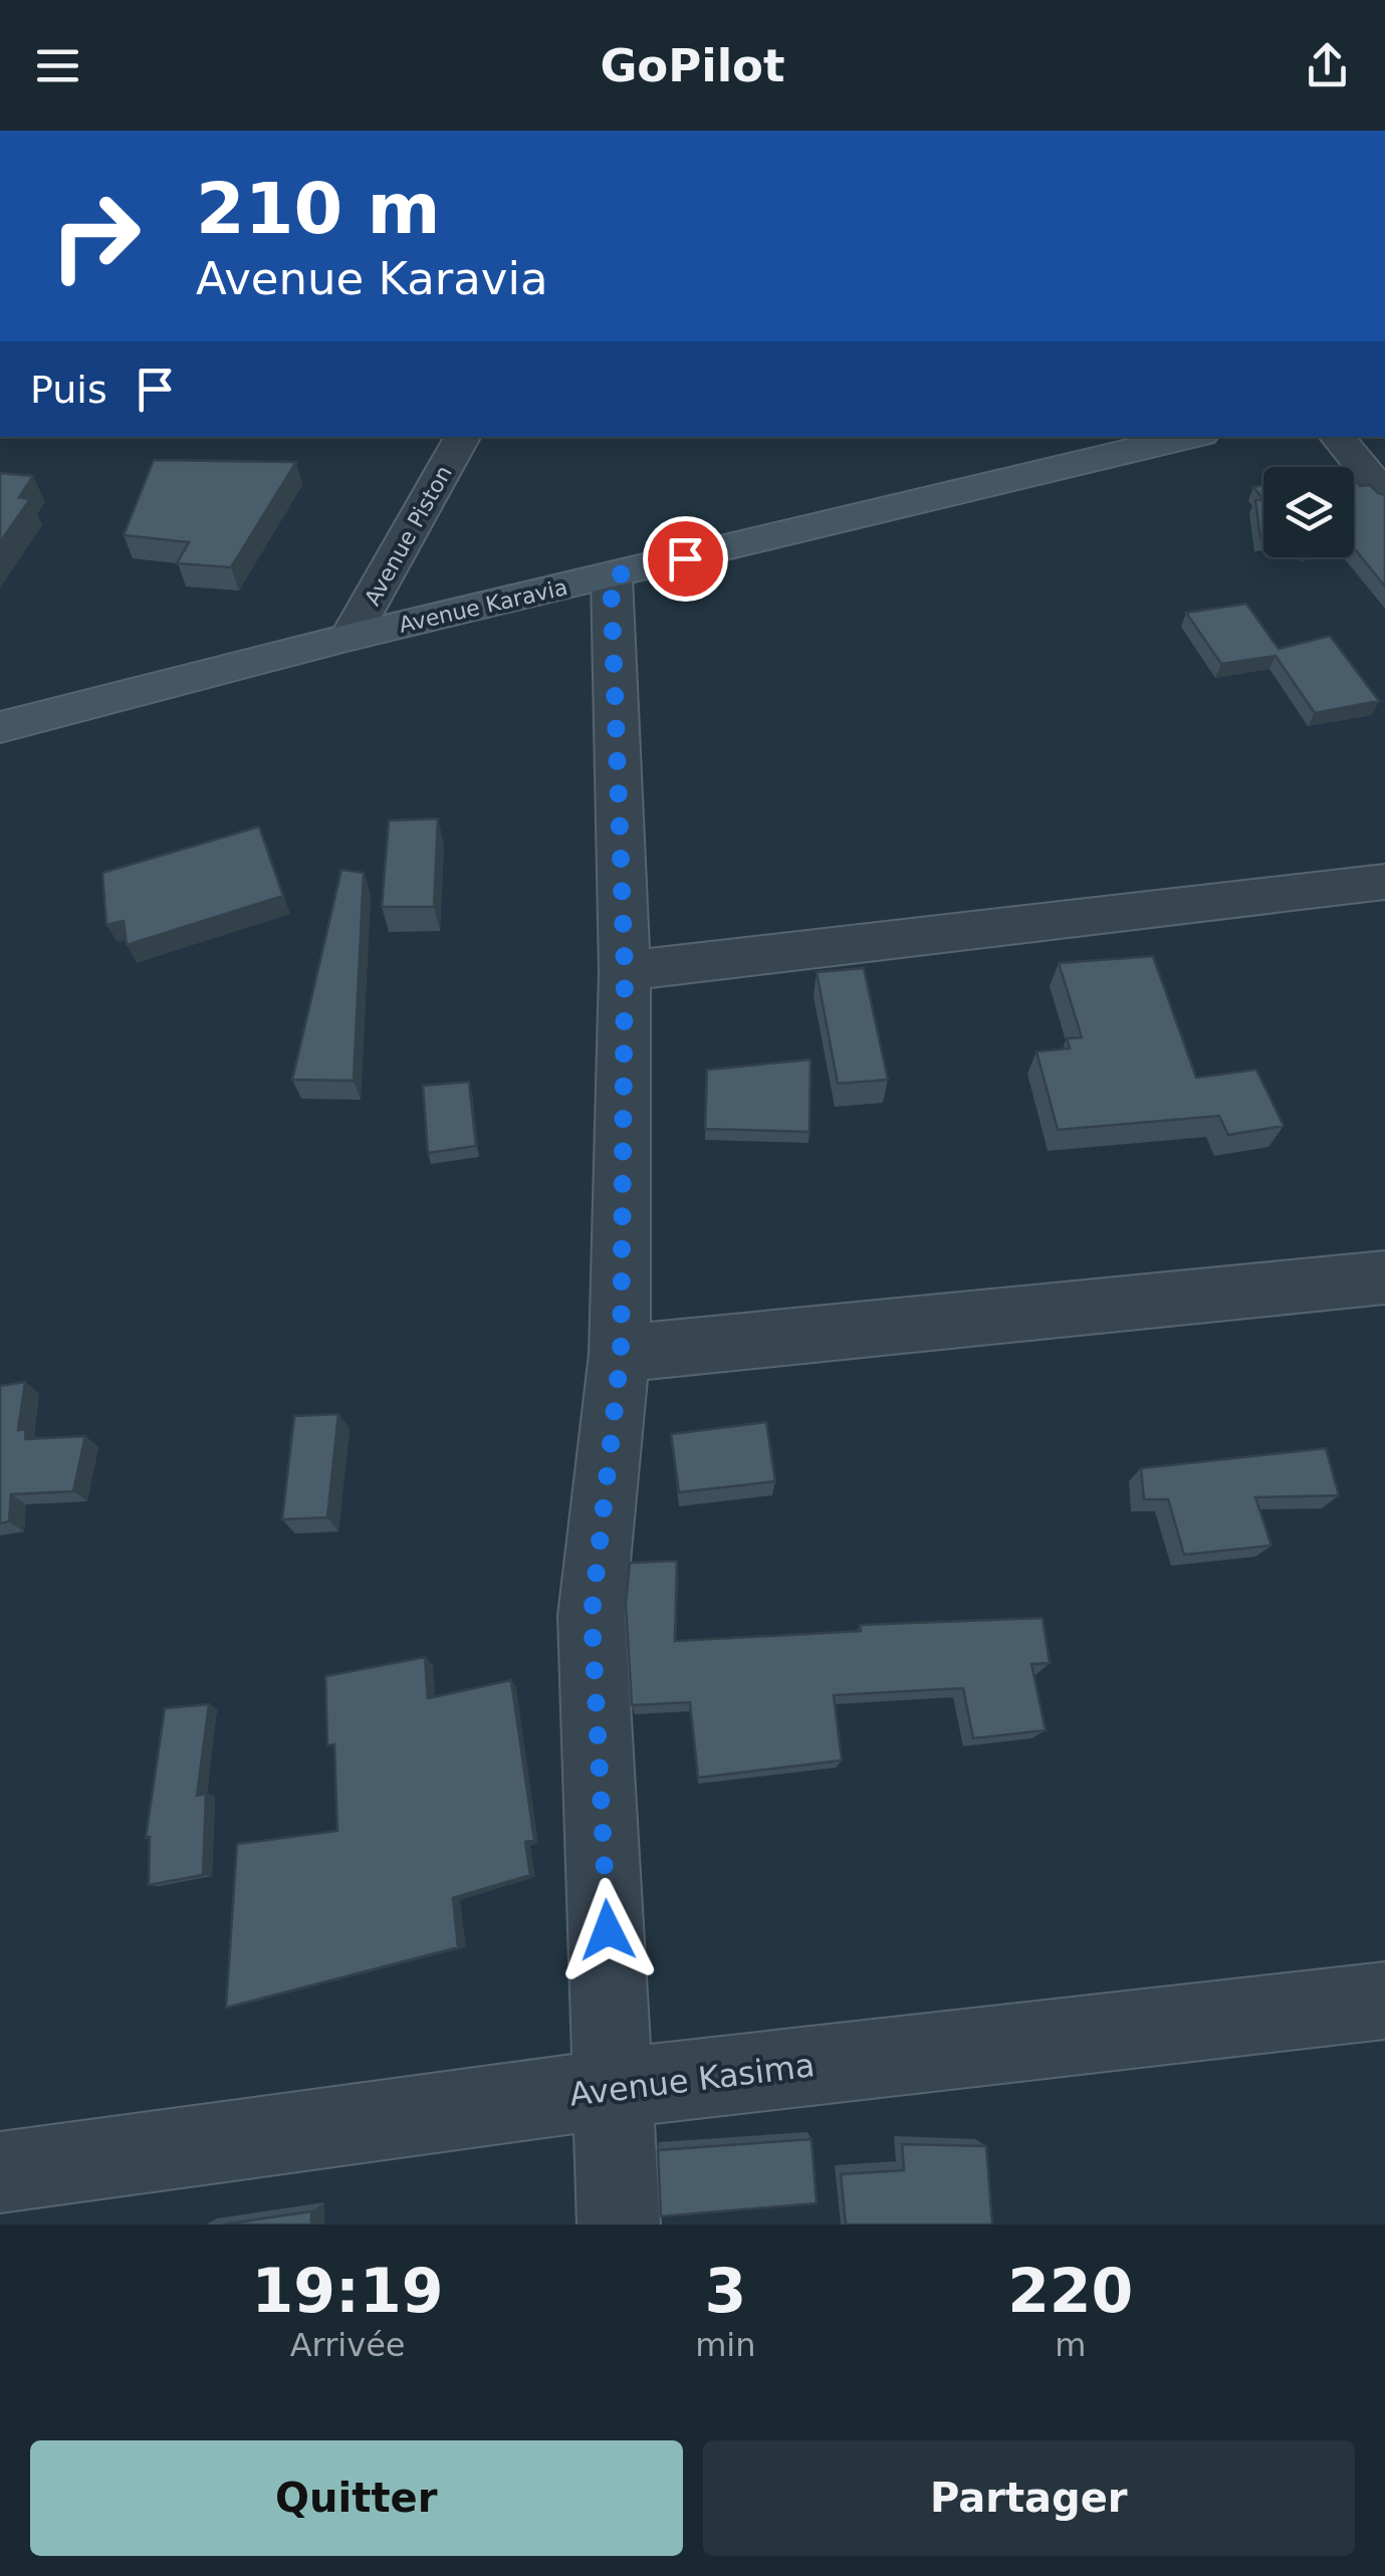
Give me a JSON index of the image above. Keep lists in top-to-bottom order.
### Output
{
  "streets": {
    "street": ["Avenue Piston", "Avenue Karavia", "Avenue Kasima"]
  },
  "crossings": [
    ["Avenue Piston", "Avenue Karavia"]
  ],
  "page": {
    "header": "GoPilot",
    "turn": ["210 m", "Avenue Karavia"],
    "then": "Puis",
    "eta": [
      "19:19",
      "Arrivée",
      "3",
      "min",
      "220",
      "m"
    ],
    "buttons": ["Quitter", "Partager"]
  }
}
